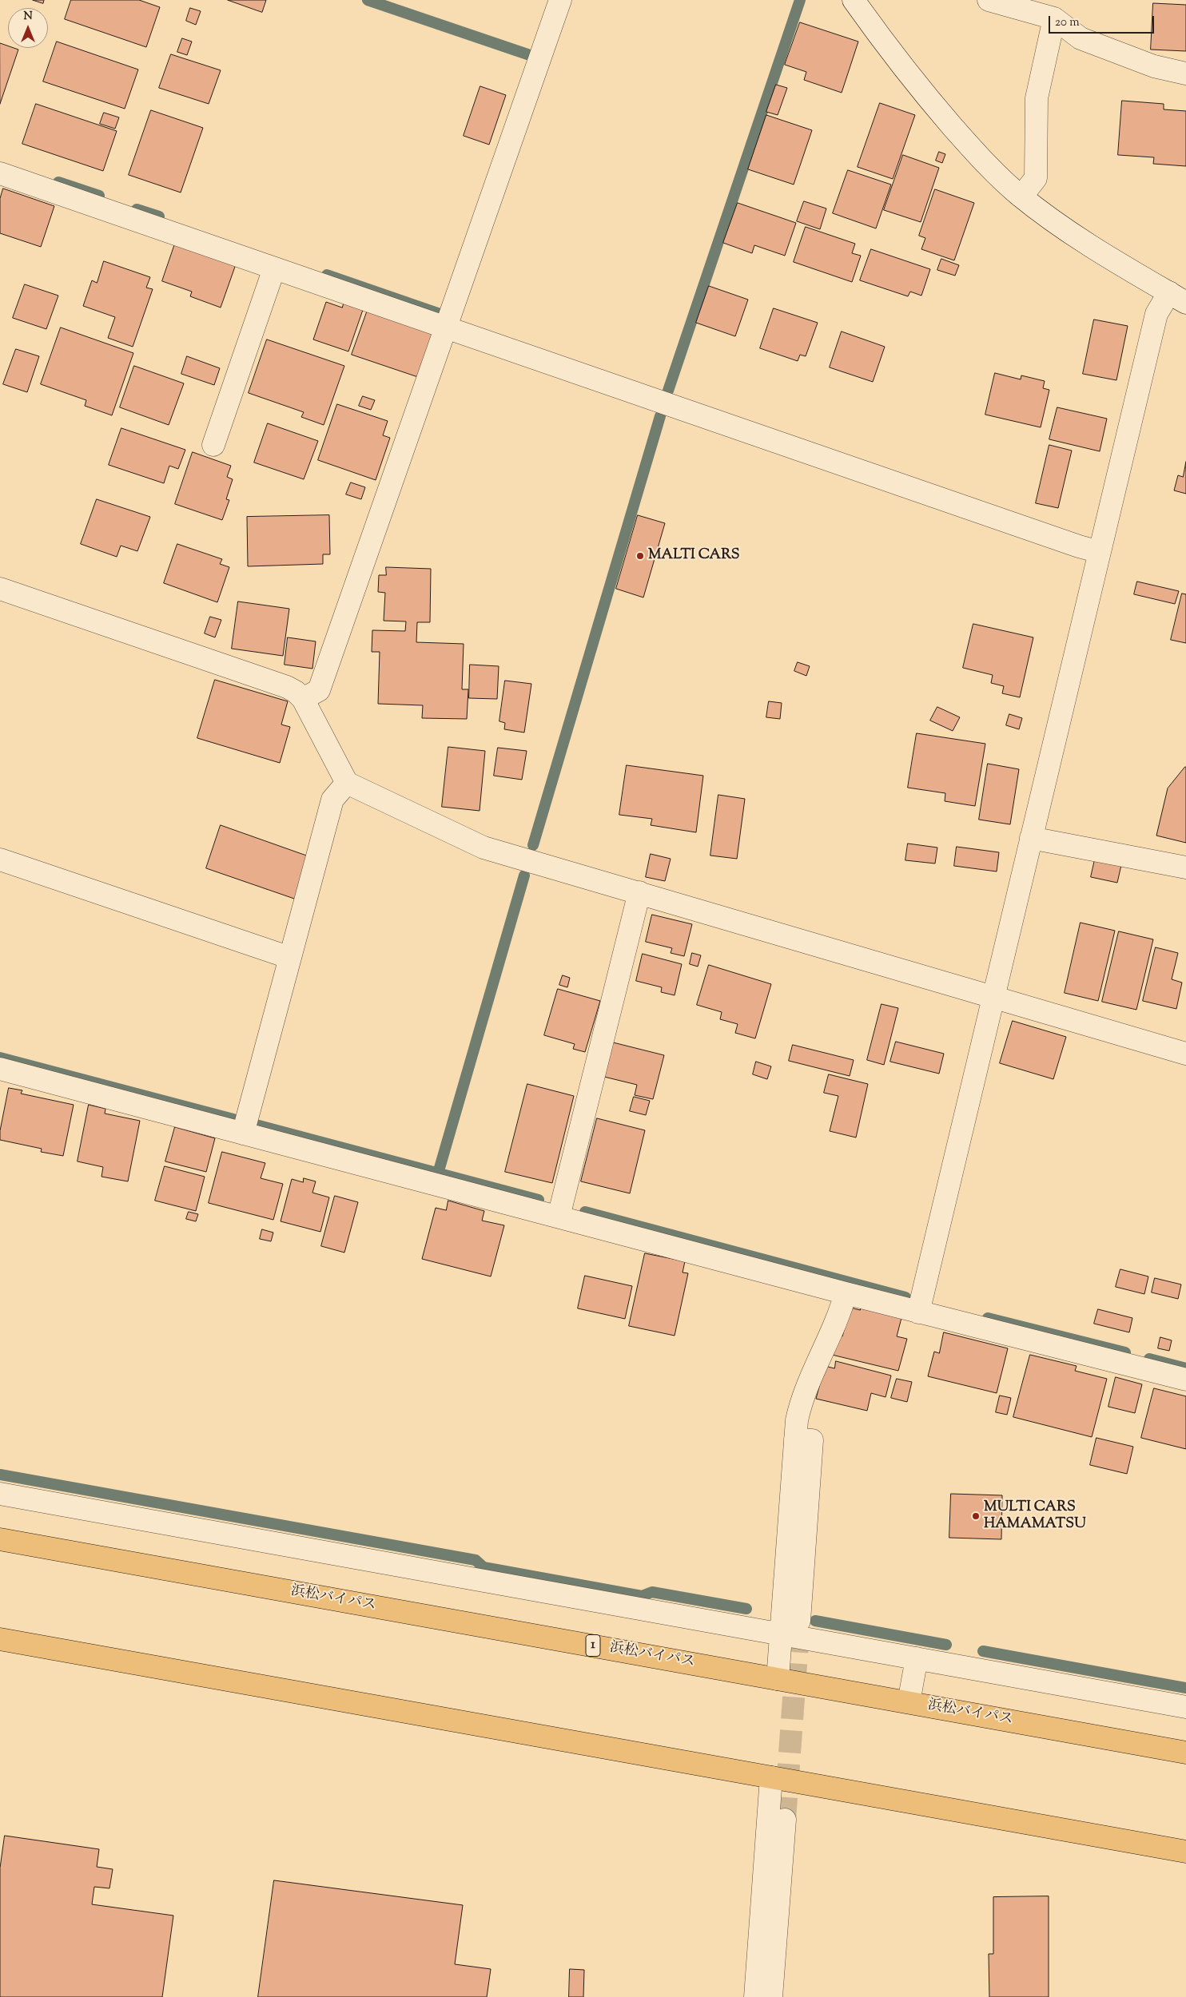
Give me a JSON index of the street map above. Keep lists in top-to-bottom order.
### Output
{
  "streets": {
    "highway": ["浜松バイパス", "1"]
  },
  "places": ["MALTI CARS", "MULTI CARS HAMAMATSU"],
  "scale_bar": "20 m",
  "north": "top"
}
